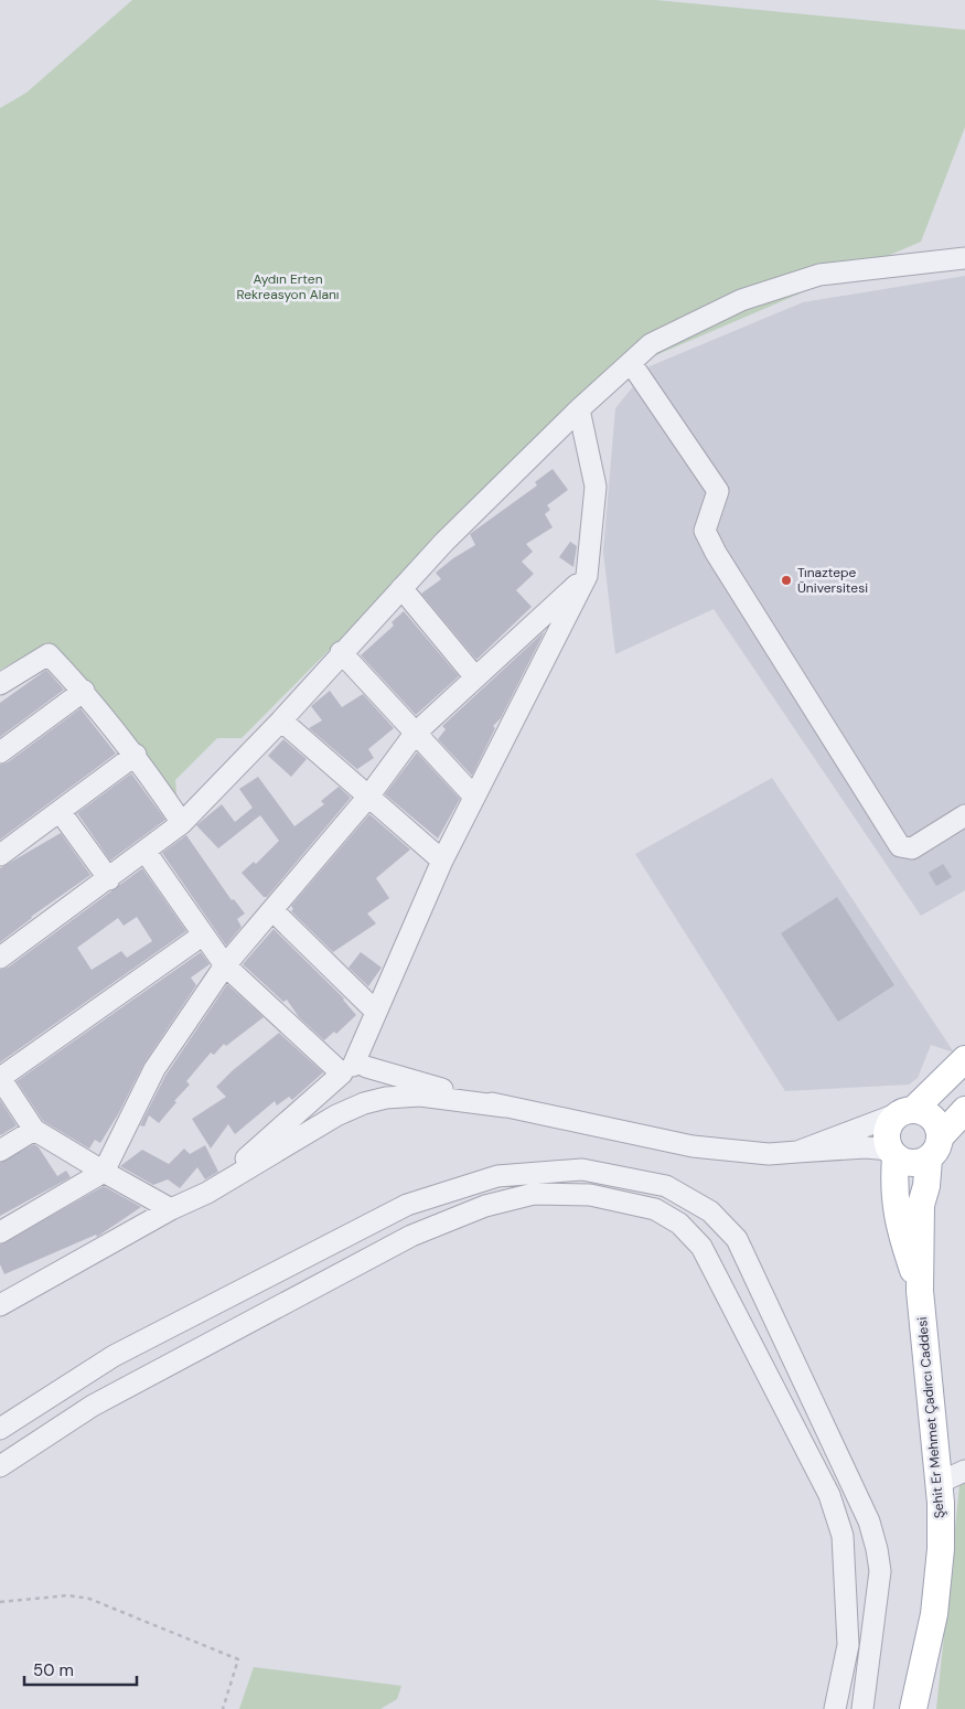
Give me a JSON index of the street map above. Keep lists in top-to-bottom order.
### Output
{
  "streets": {
    "main road": ["Şehit Er Mehmet Çadırcı Caddesi"]
  },
  "parks": ["Aydın Erten Rekreasyon Alanı"],
  "places": ["Tınaztepe Üniversitesi"],
  "scale_bar": "50 m"
}
